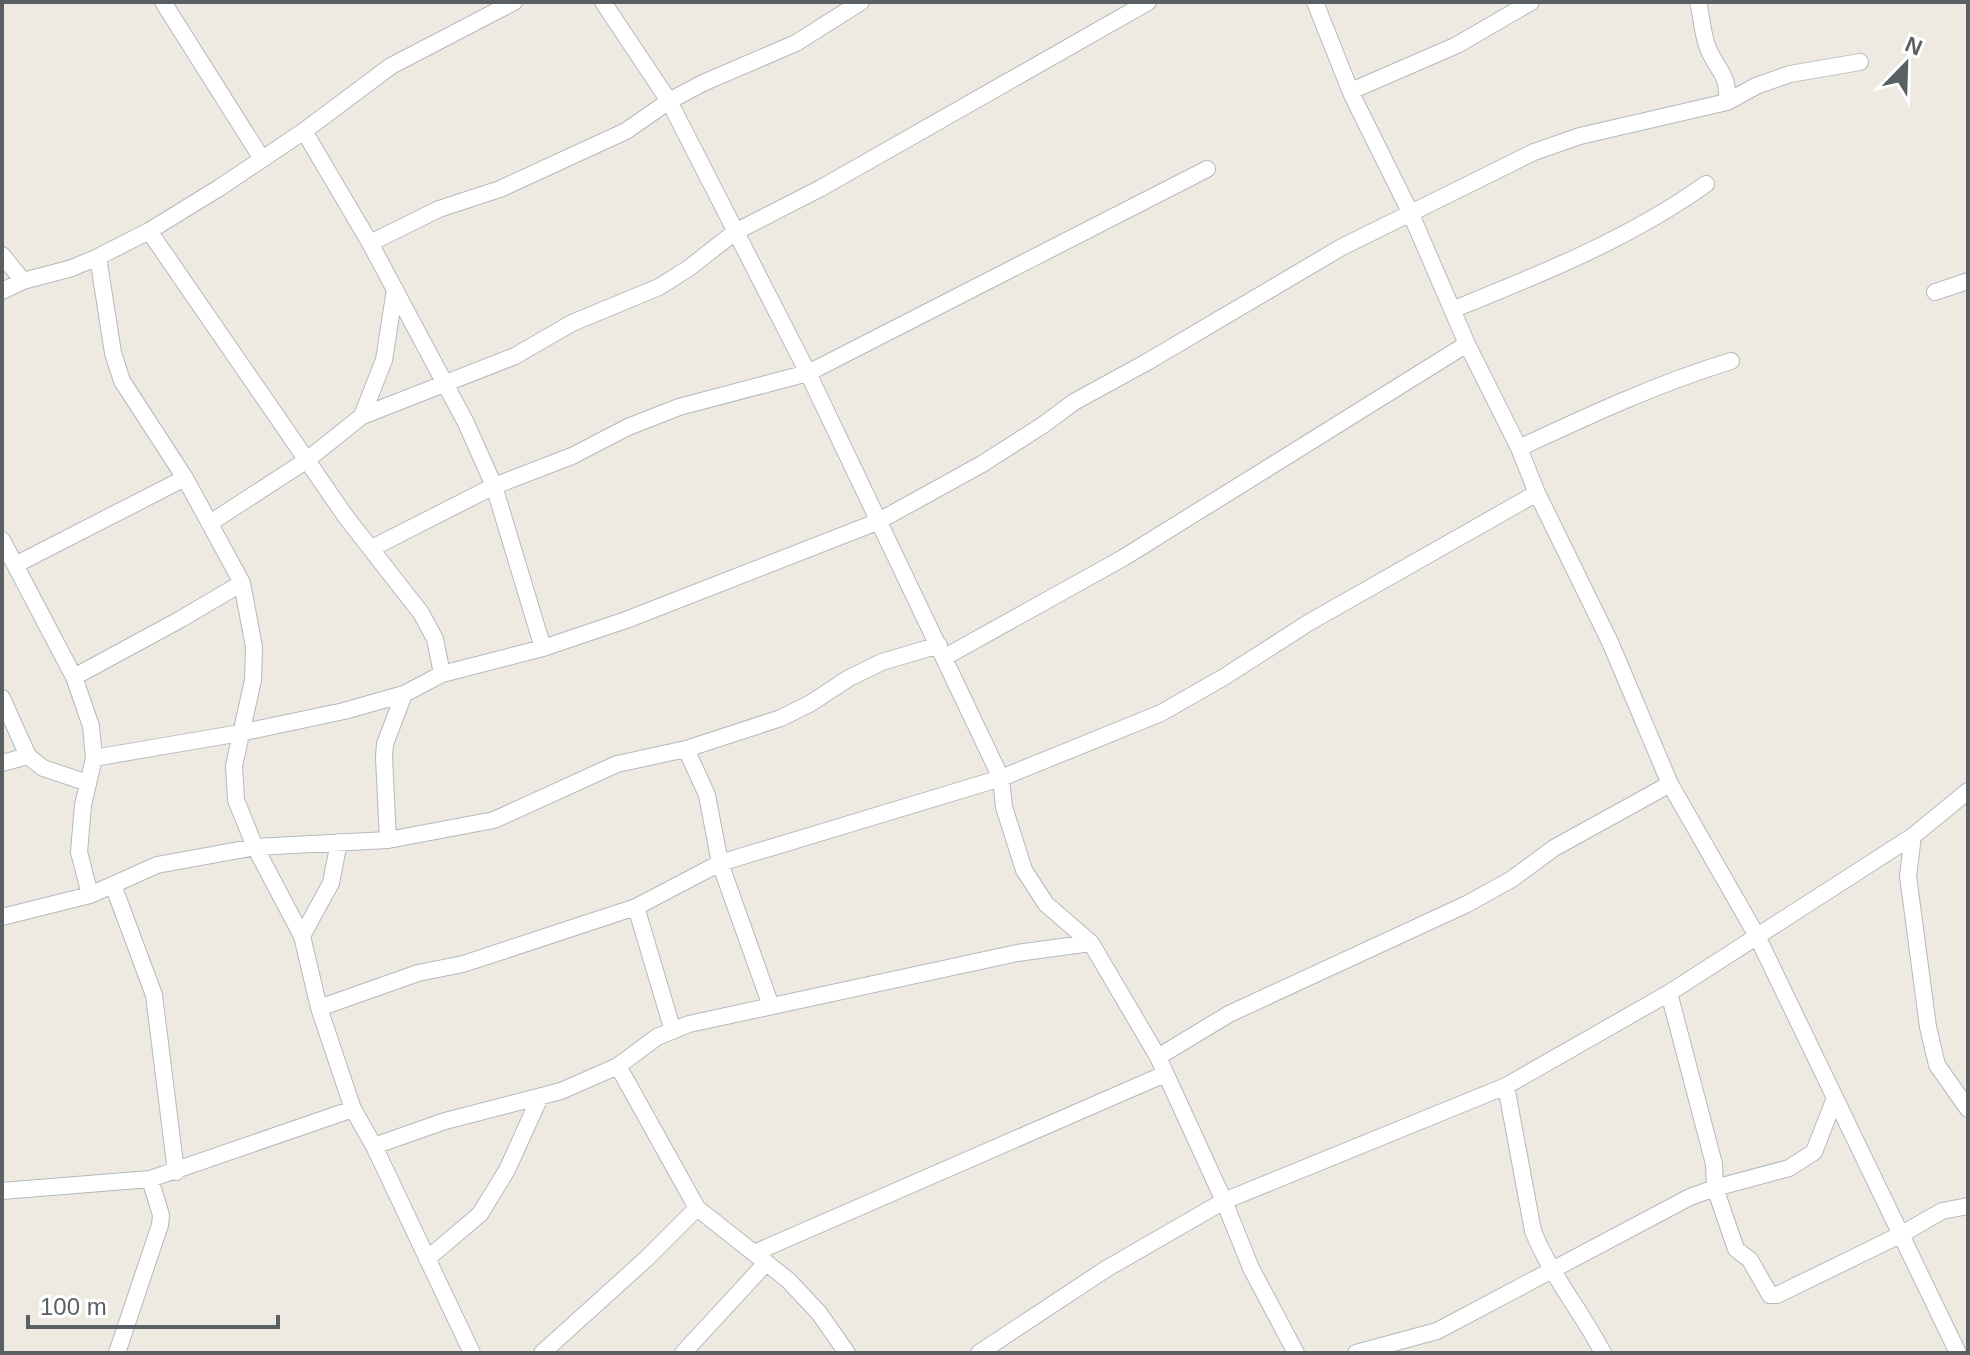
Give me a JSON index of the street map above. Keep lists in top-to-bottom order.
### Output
{
  "scale_bar": "100 m",
  "north": "top right"
}
